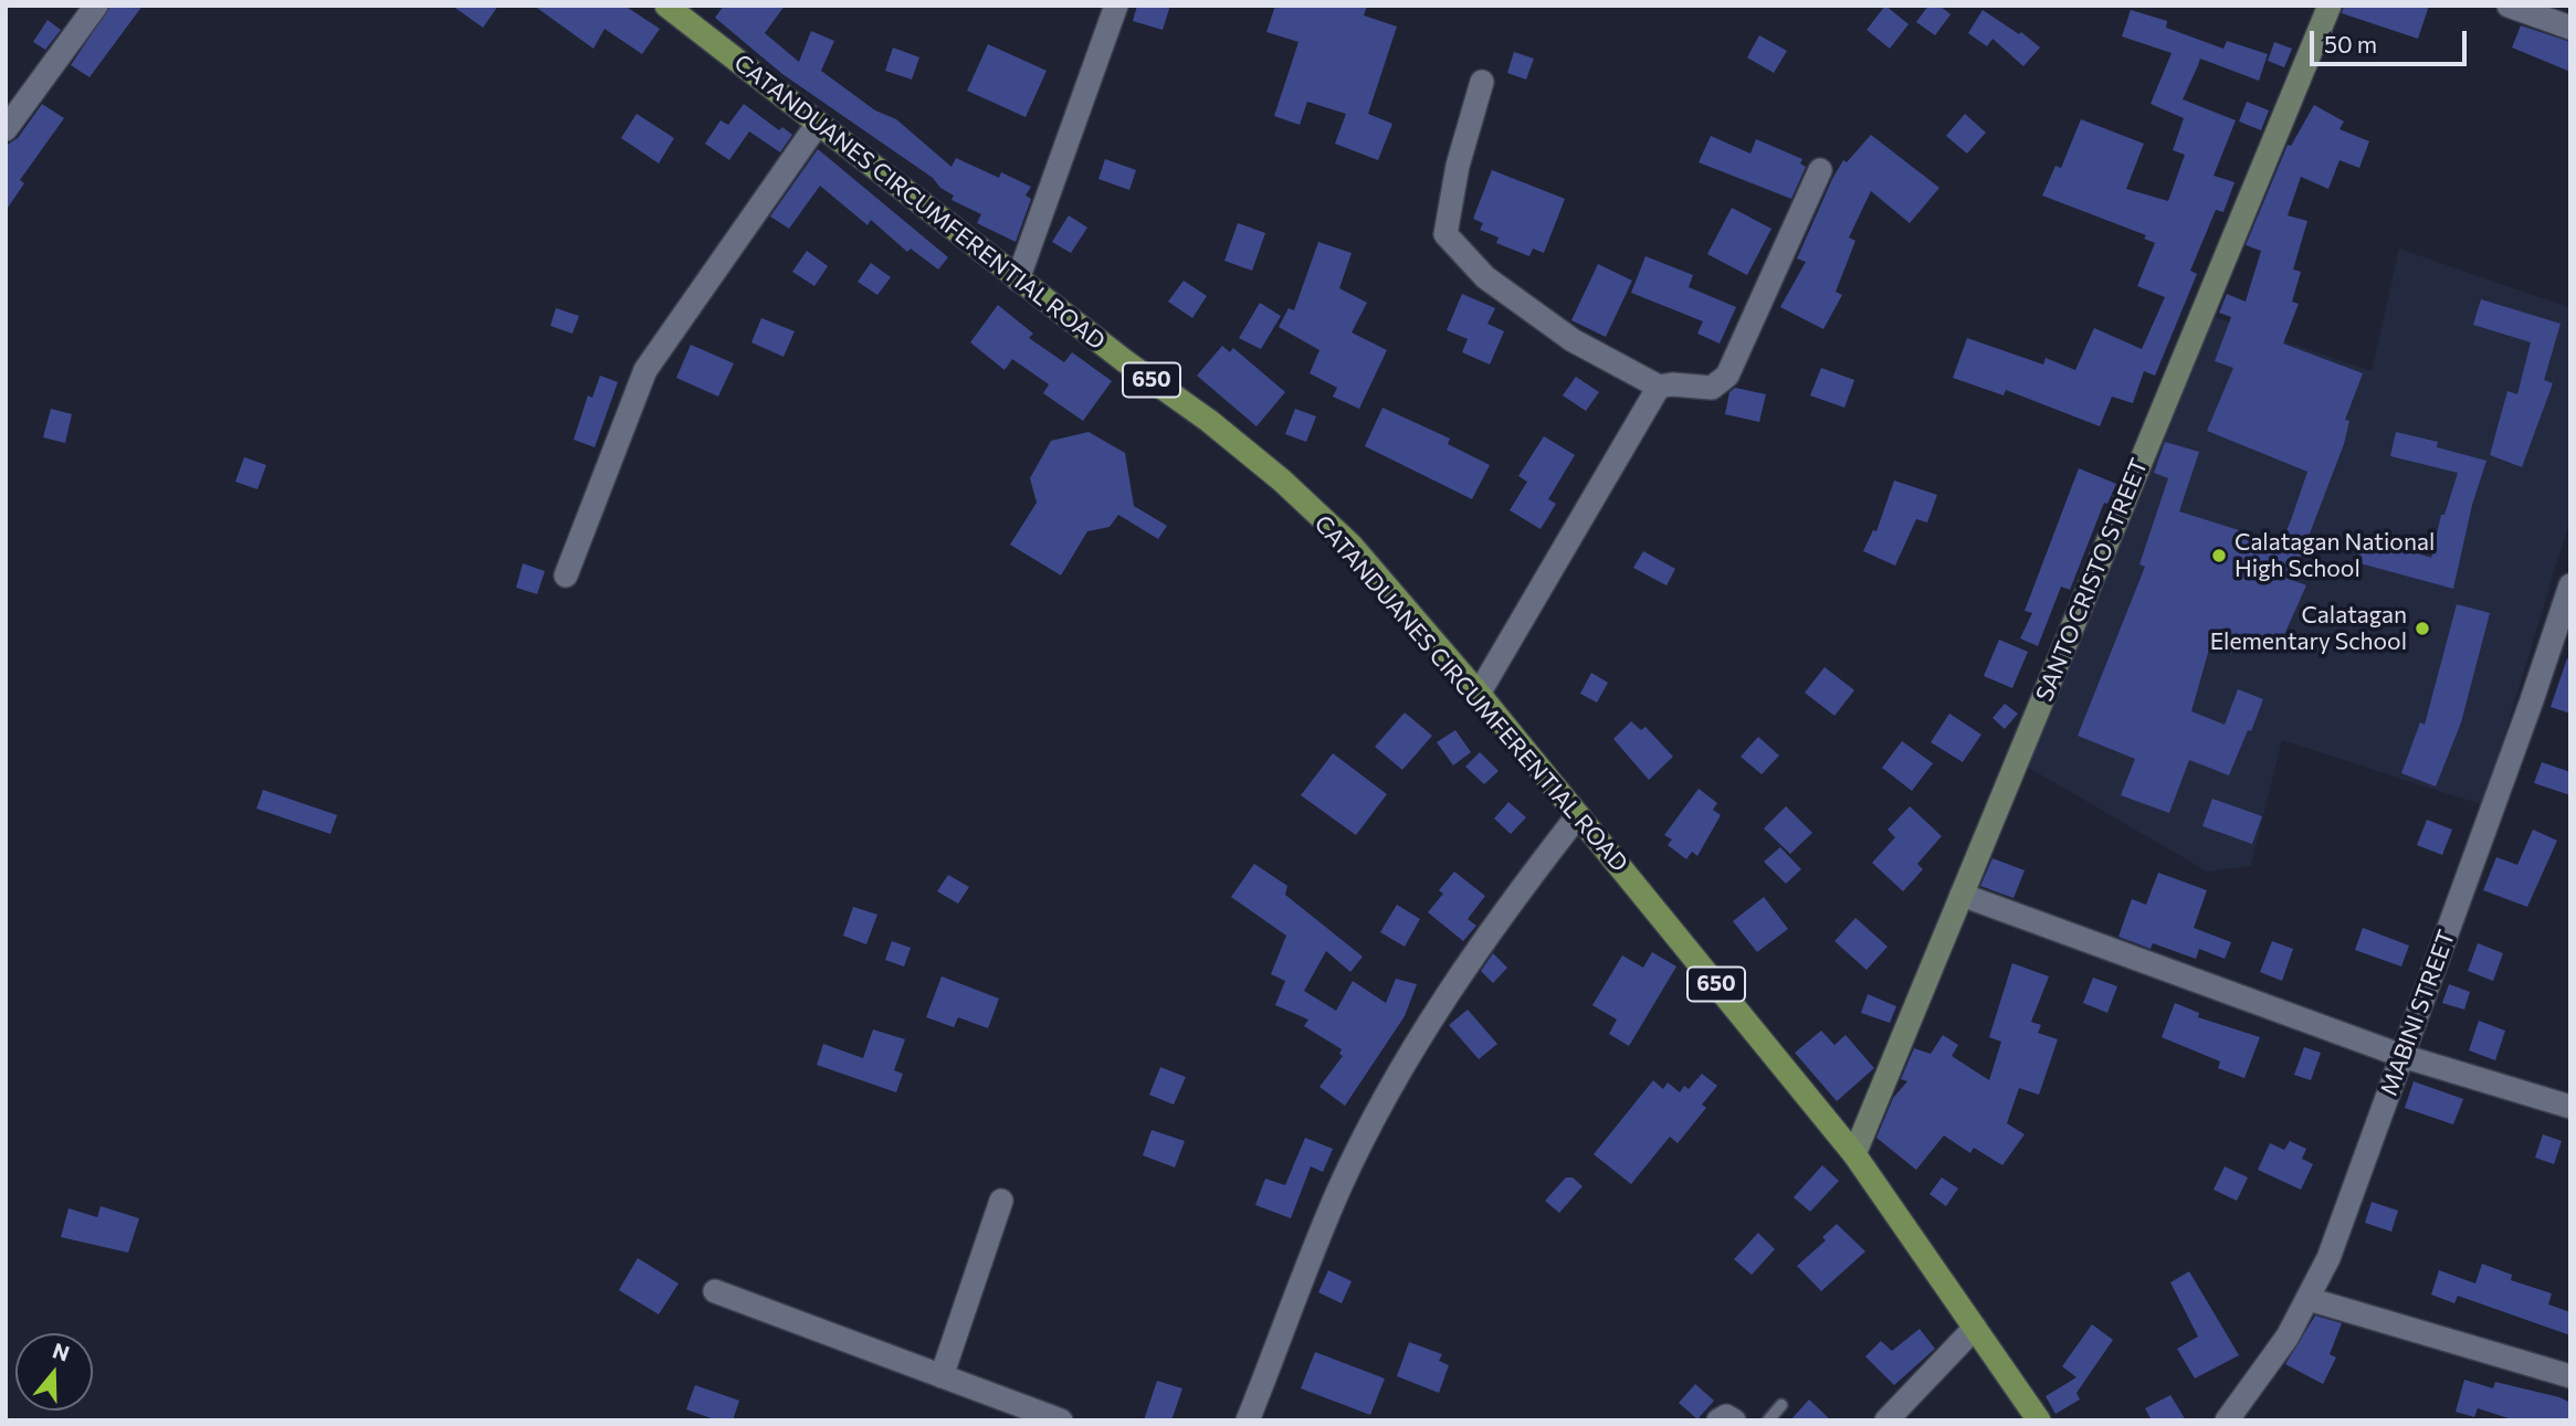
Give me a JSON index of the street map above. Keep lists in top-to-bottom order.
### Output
{
  "streets": {
    "main road": ["CATANDUANES CIRCUMFERENTIAL ROAD", "650"],
    "street": ["SANTO CRISTO STREET", "MABINI STREET"]
  },
  "crossings": [
    ["CATANDUANES CIRCUMFERENTIAL ROAD", "SANTO CRISTO STREET"]
  ],
  "places": ["Calatagan National High School", "Calatagan Elementary School"],
  "scale_bar": "50 m",
  "north": "top"
}
